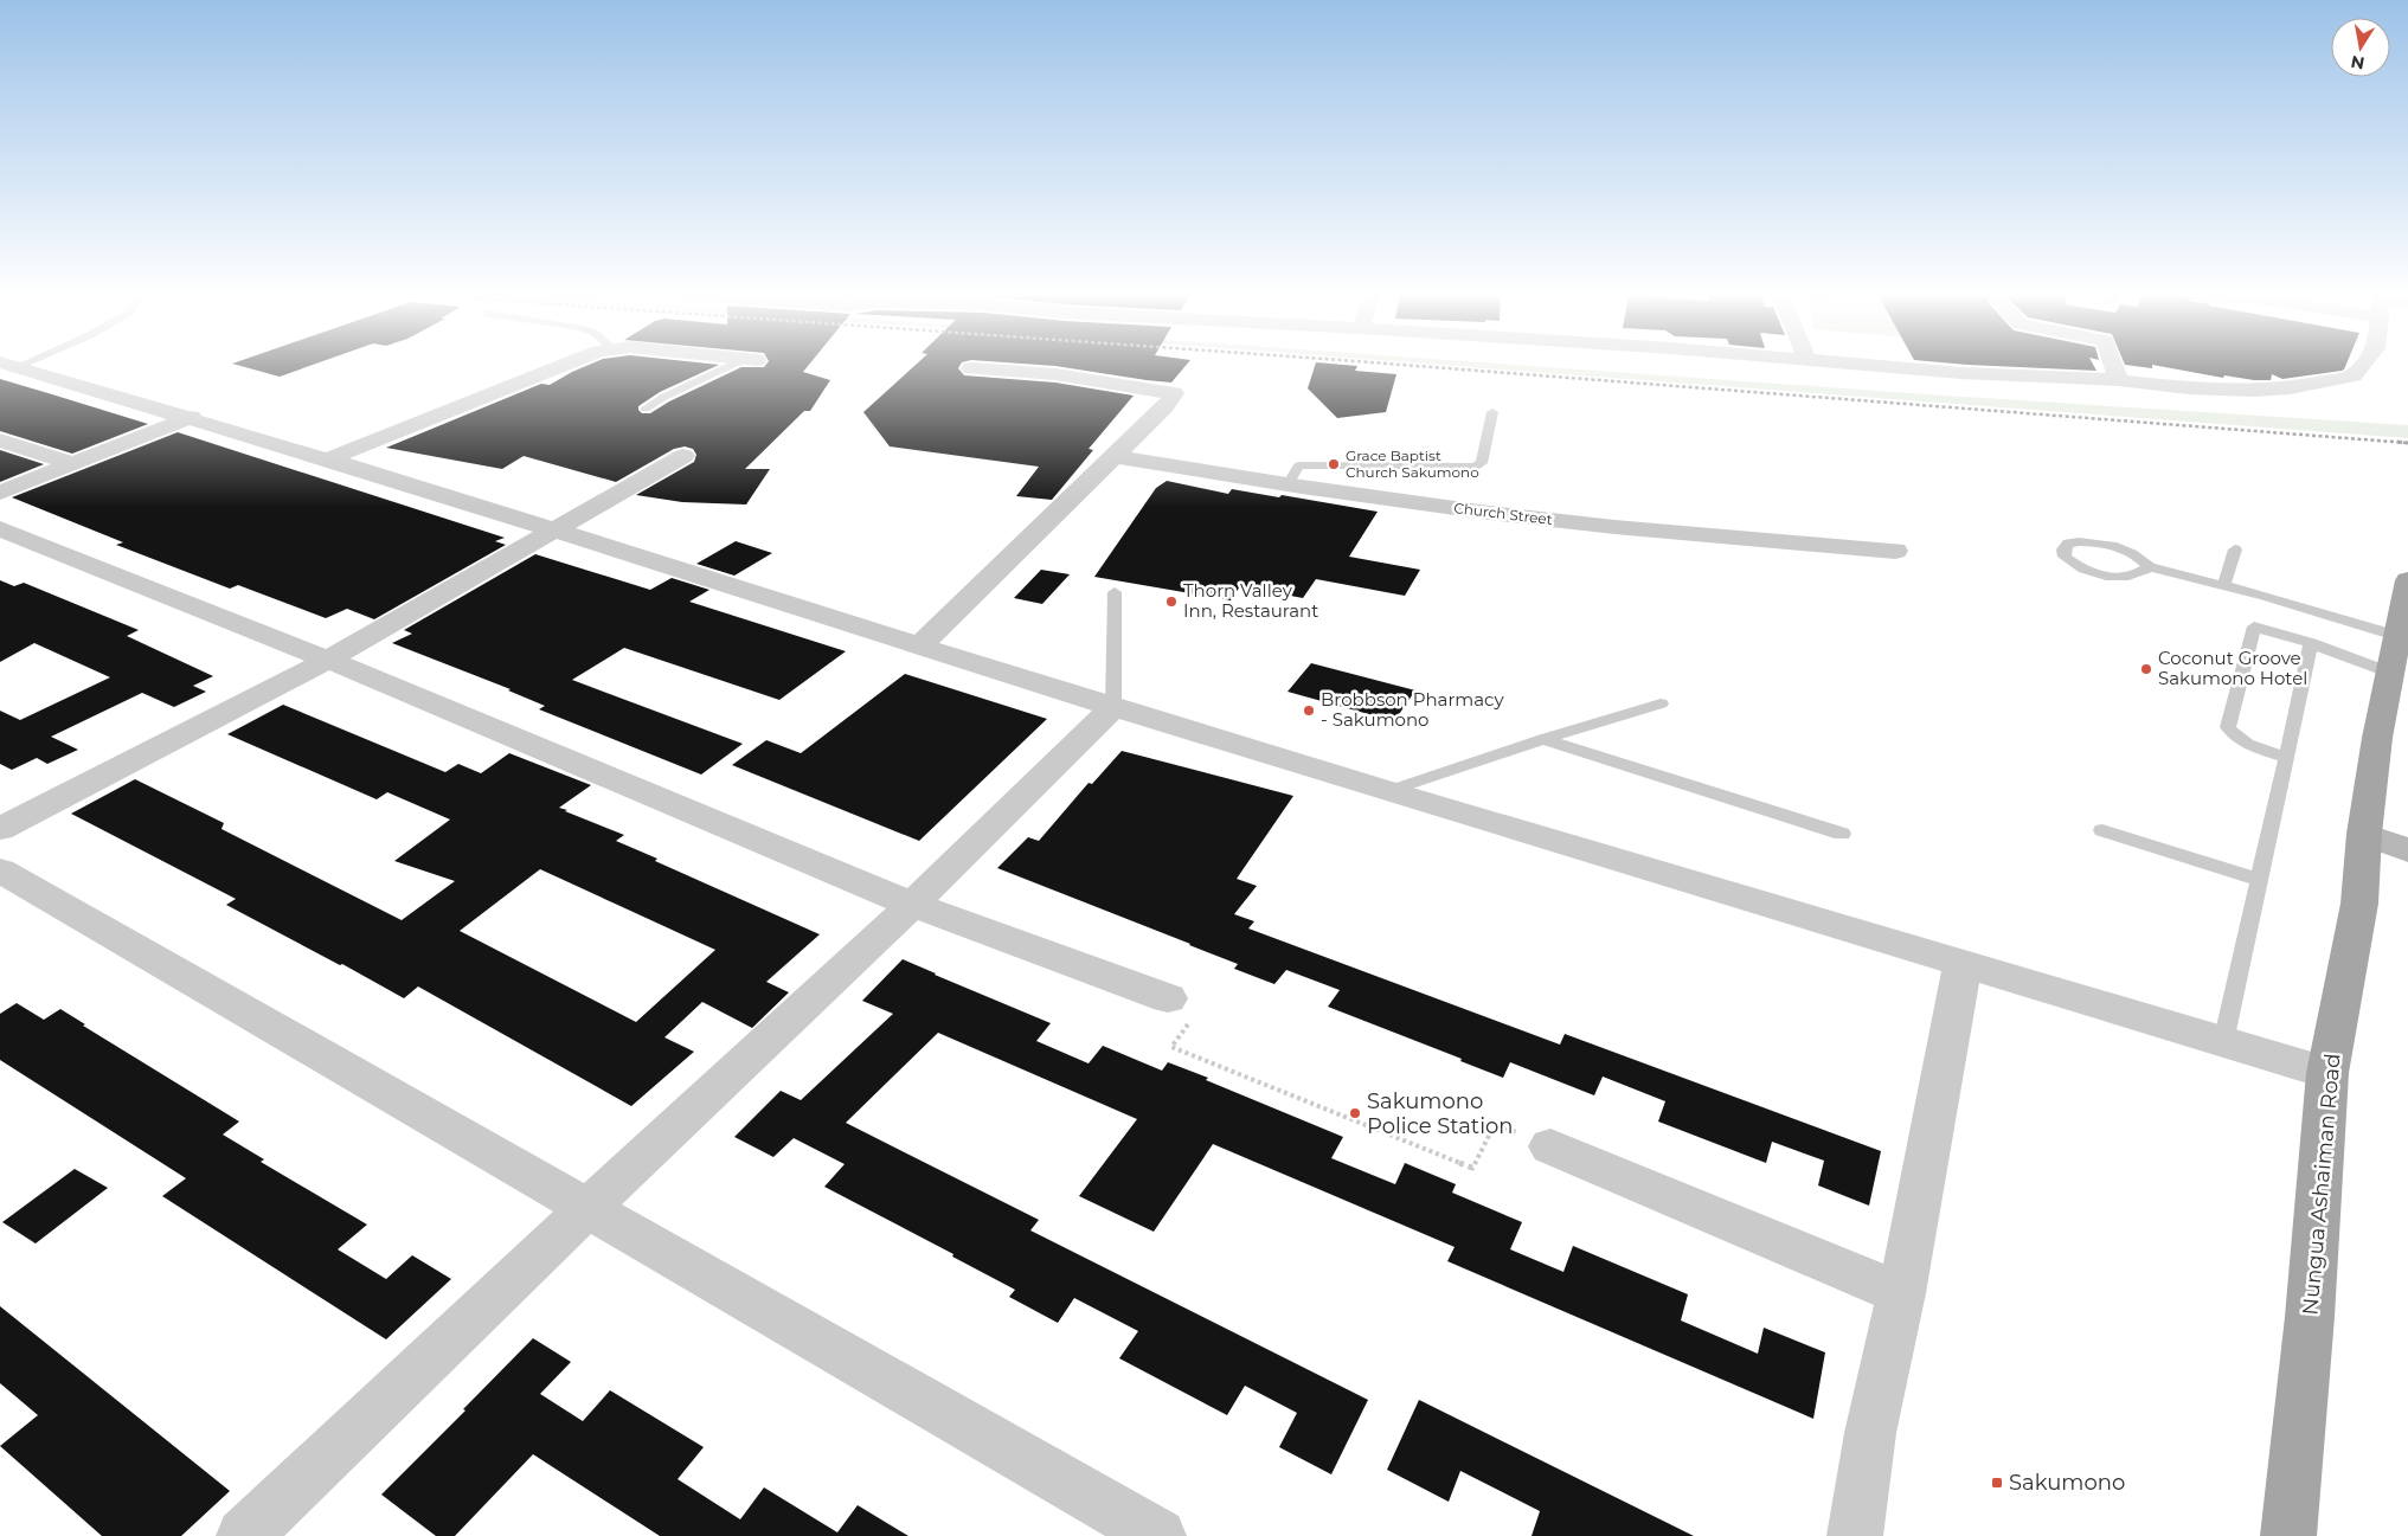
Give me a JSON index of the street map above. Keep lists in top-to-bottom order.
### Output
{
  "streets": {
    "main road": ["Nungua Ashaiman Road"],
    "street": ["Church Street"]
  },
  "places": {
    "other": [
      "Grace Baptist Church Sakumono",
      "Thorn Valley Inn, Restaurant",
      "Coconut Groove Sakumono Hotel",
      "Brobbson Pharmacy - Sakumono",
      "Sakumono Police Station"
    ],
    "transit": ["Sakumono"]
  },
  "north": "bottom"
}
